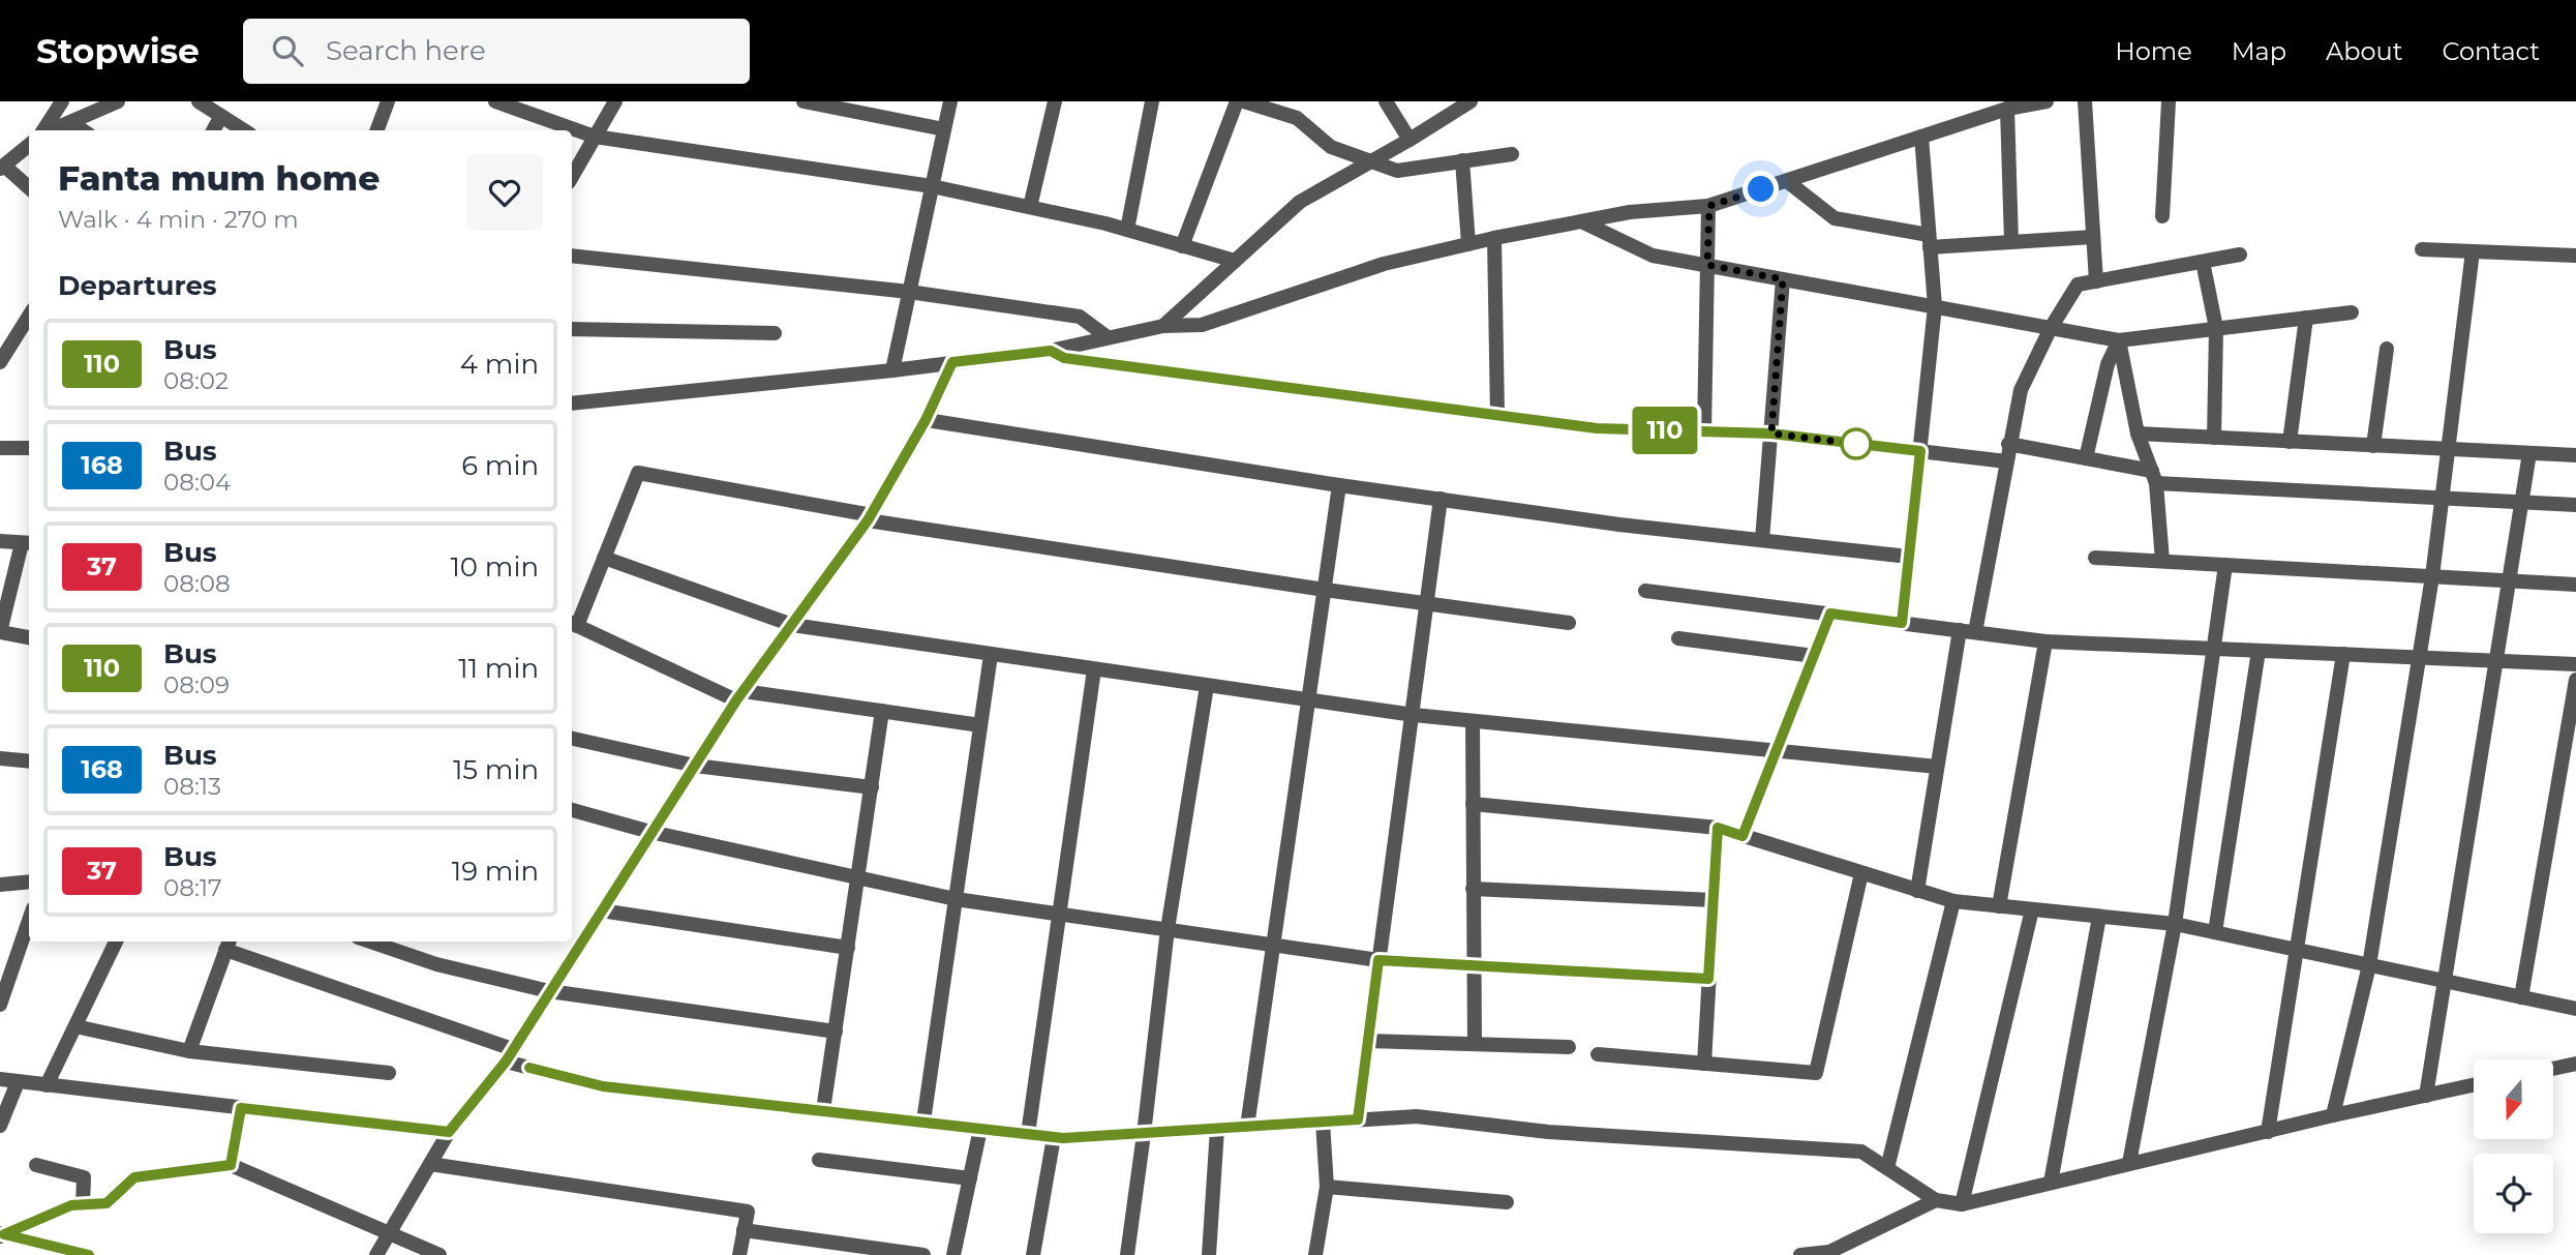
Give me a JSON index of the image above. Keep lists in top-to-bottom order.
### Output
{
  "lines": ["bus line 110"],
  "north": "bottom",
  "page": {
    "header": "Stopwise",
    "search": "Search here",
    "nav": [
      "Home",
      "Map",
      "About",
      "Contact"
    ],
    "on_map": "110",
    "heading": [
      ["Fanta mum home", "Walk · 4 min · 270 m"],
      "Departures"
    ],
    "list": [
      {
        "mark": "110",
        "name": "Bus",
        "note": "08:02",
        "value": "4 min"
      },
      {
        "mark": "168",
        "name": "Bus",
        "note": "08:04",
        "value": "6 min"
      },
      {
        "mark": "37",
        "name": "Bus",
        "note": "08:08",
        "value": "10 min"
      },
      {
        "mark": "110",
        "name": "Bus",
        "note": "08:09",
        "value": "11 min"
      },
      {
        "mark": "168",
        "name": "Bus",
        "note": "08:13",
        "value": "15 min"
      },
      {
        "mark": "37",
        "name": "Bus",
        "note": "08:17",
        "value": "19 min"
      }
    ]
  }
}
